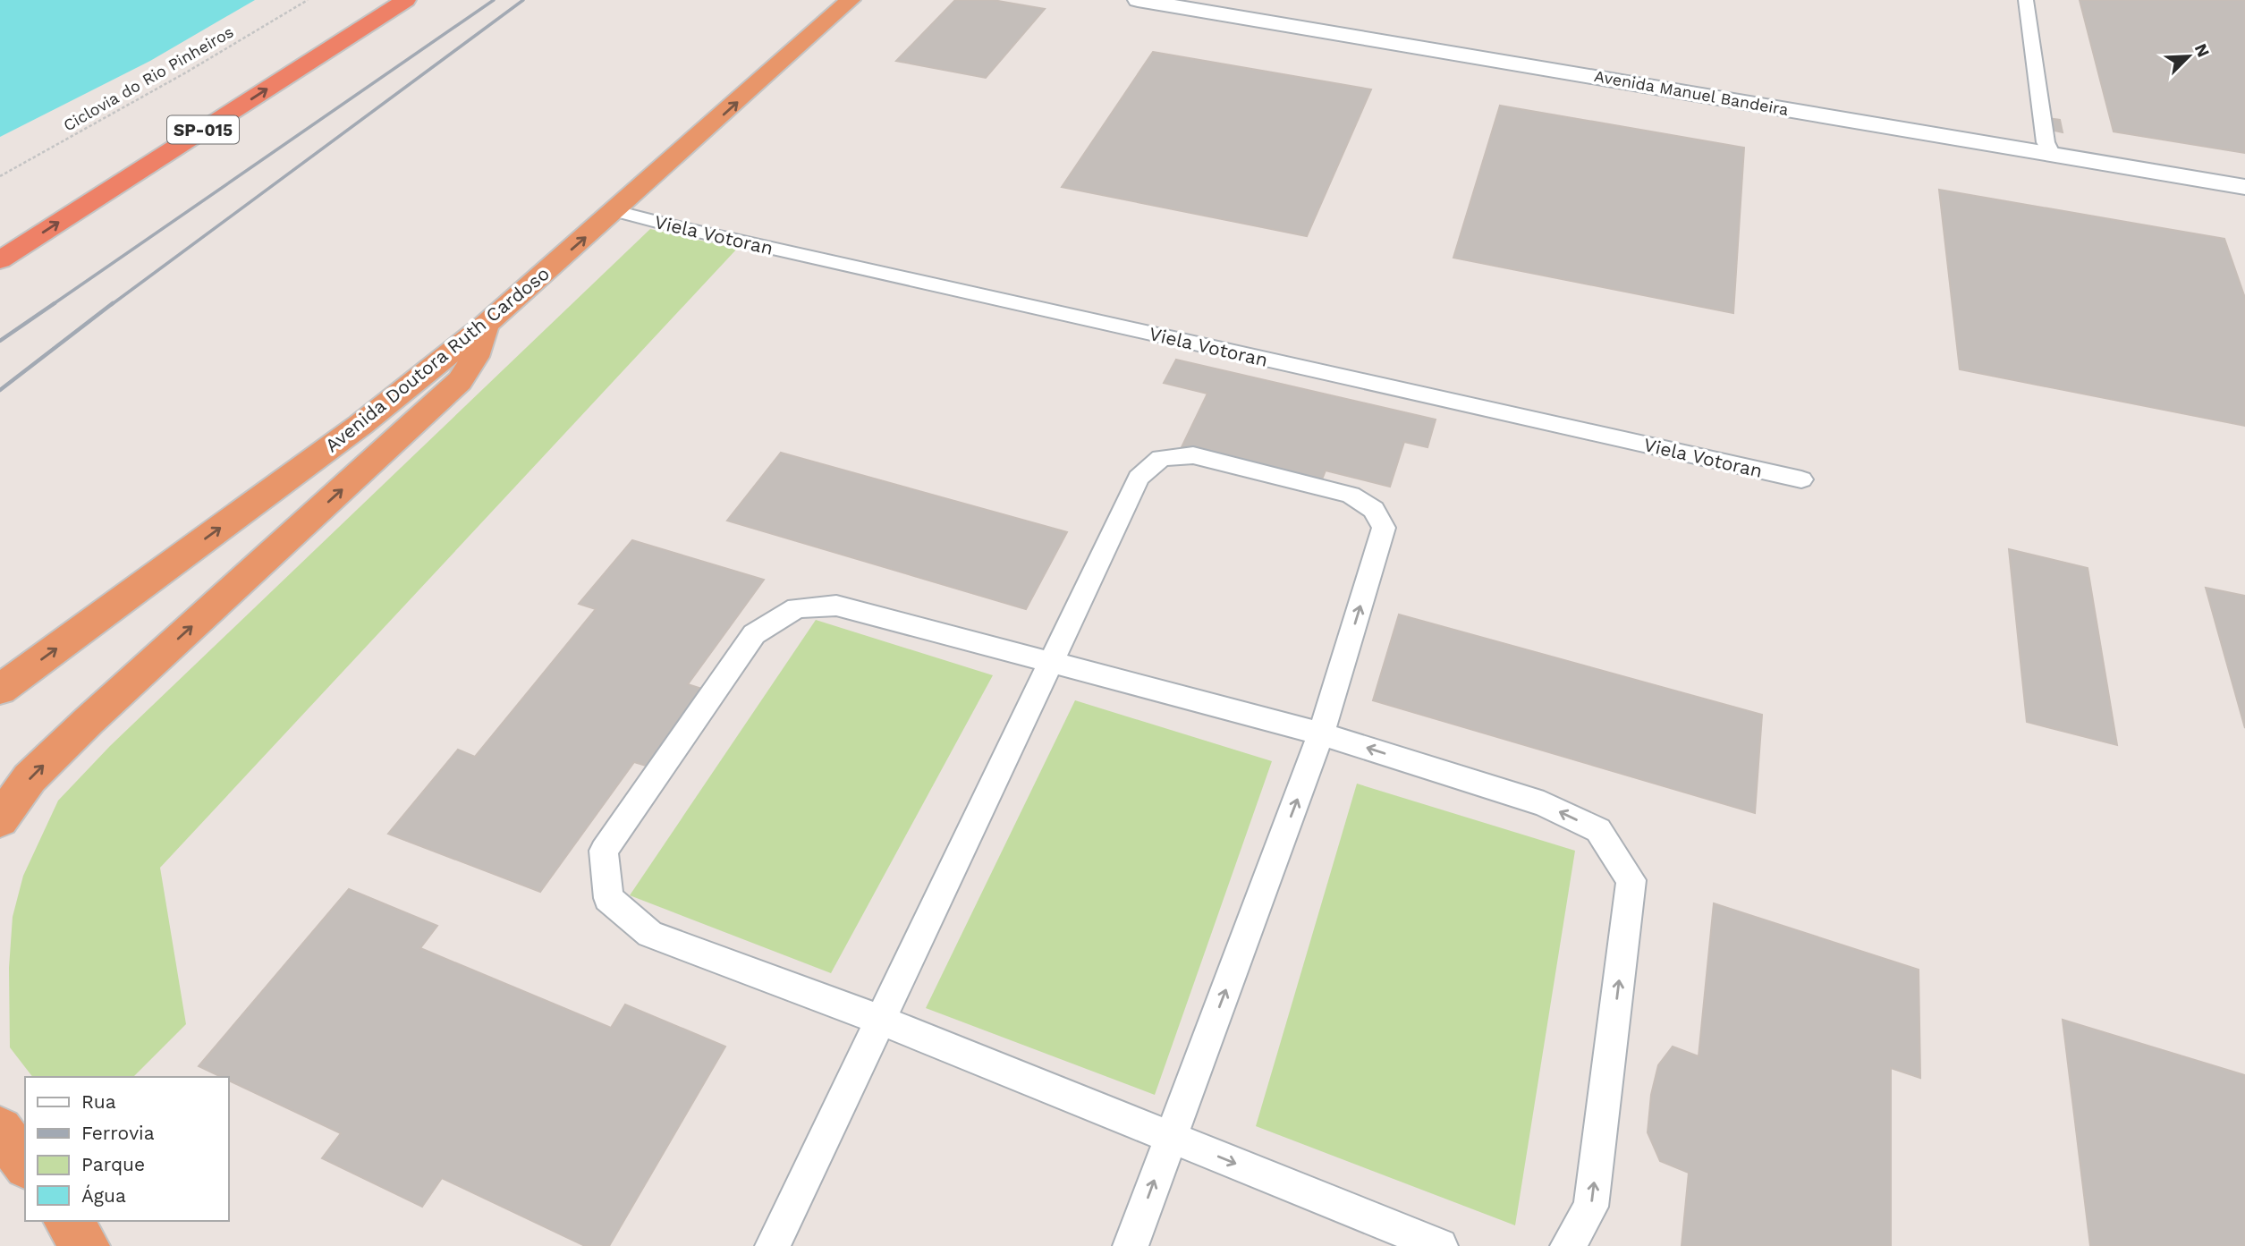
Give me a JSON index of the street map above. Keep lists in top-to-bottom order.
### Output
{
  "streets": {
    "highway": ["SP-015", "Avenida Doutora Ruth Cardoso"],
    "street": ["Avenida Manuel Bandeira"],
    "lane": ["Viela Votoran"],
    "path": ["Ciclovia do Rio Pinheiros"]
  },
  "crossings": [
    ["Viela Votoran", "Avenida Doutora Ruth Cardoso"]
  ],
  "legend": [
    "Rua",
    "Ferrovia",
    "Parque",
    "Água"
  ],
  "north": "top right"
}
